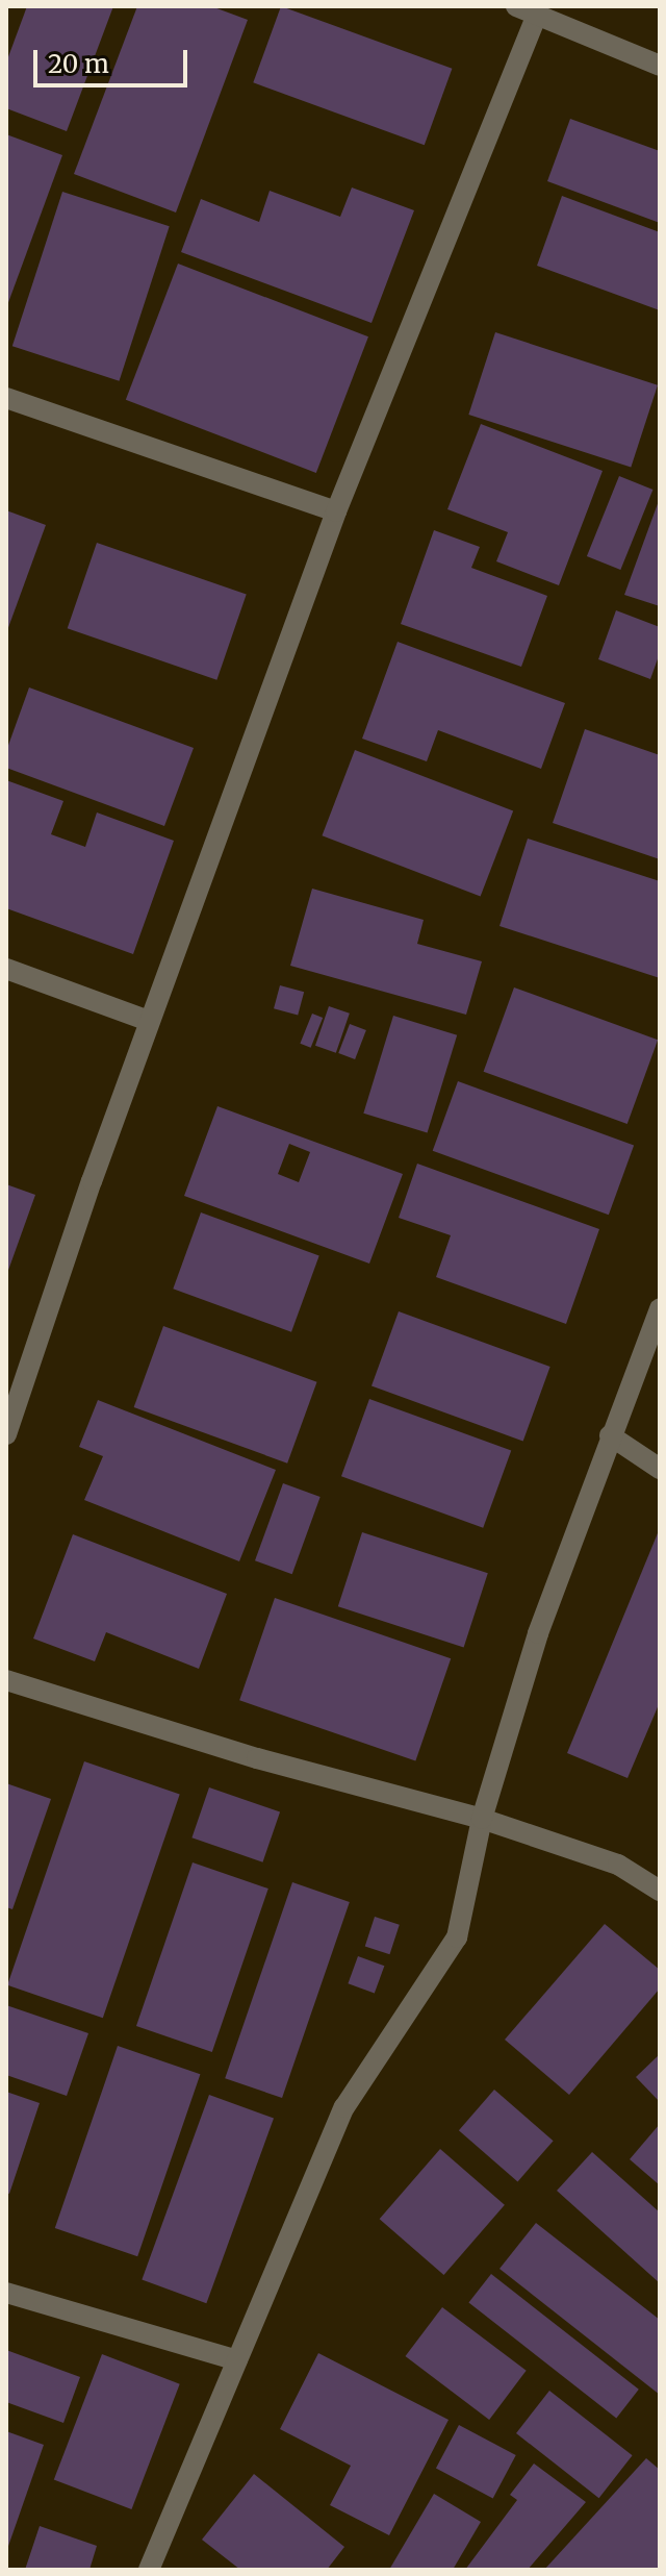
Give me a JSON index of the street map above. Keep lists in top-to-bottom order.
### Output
{
  "scale_bar": "20 m"
}
